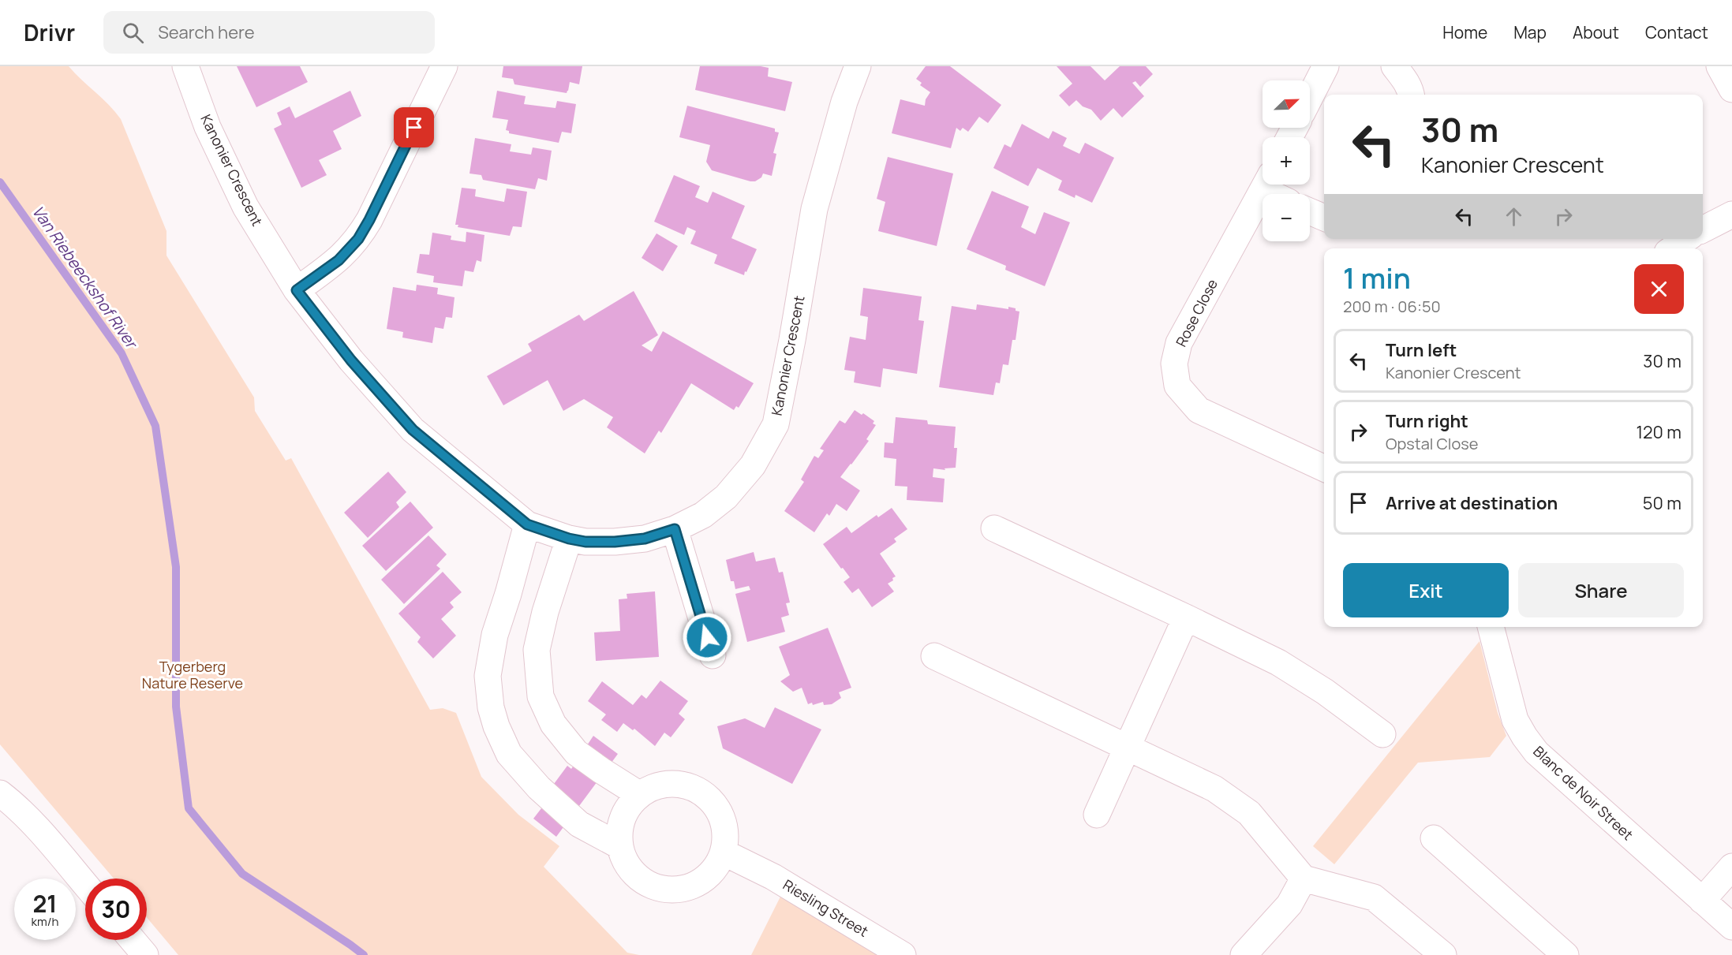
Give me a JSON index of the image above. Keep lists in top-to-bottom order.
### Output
{
  "streets": {
    "street": [
      "Kanonier Crescent",
      "Rose Close",
      "Blanc de Noir Street",
      "Riesling Street"
    ]
  },
  "water": ["Van Riebeeckshof River"],
  "parks": ["Tygerberg Nature Reserve"],
  "north": "top right",
  "page": {
    "header": "Drivr",
    "search": "Search here",
    "nav": [
      "Home",
      "Map",
      "About",
      "Contact"
    ],
    "map_buttons": ["+", "−"],
    "turn": ["30 m", "Kanonier Crescent"],
    "heading": ["1 min", "200 m · 06:50"],
    "list": [
      {
        "name": "Turn left",
        "note": "Kanonier Crescent",
        "value": "30 m"
      },
      {
        "name": "Turn right",
        "note": "Opstal Close",
        "value": "120 m"
      },
      {
        "name": "Arrive at destination",
        "value": "50 m"
      }
    ],
    "buttons": ["Exit", "Share"],
    "speed": "21 km/h",
    "limit": "30"
  }
}
